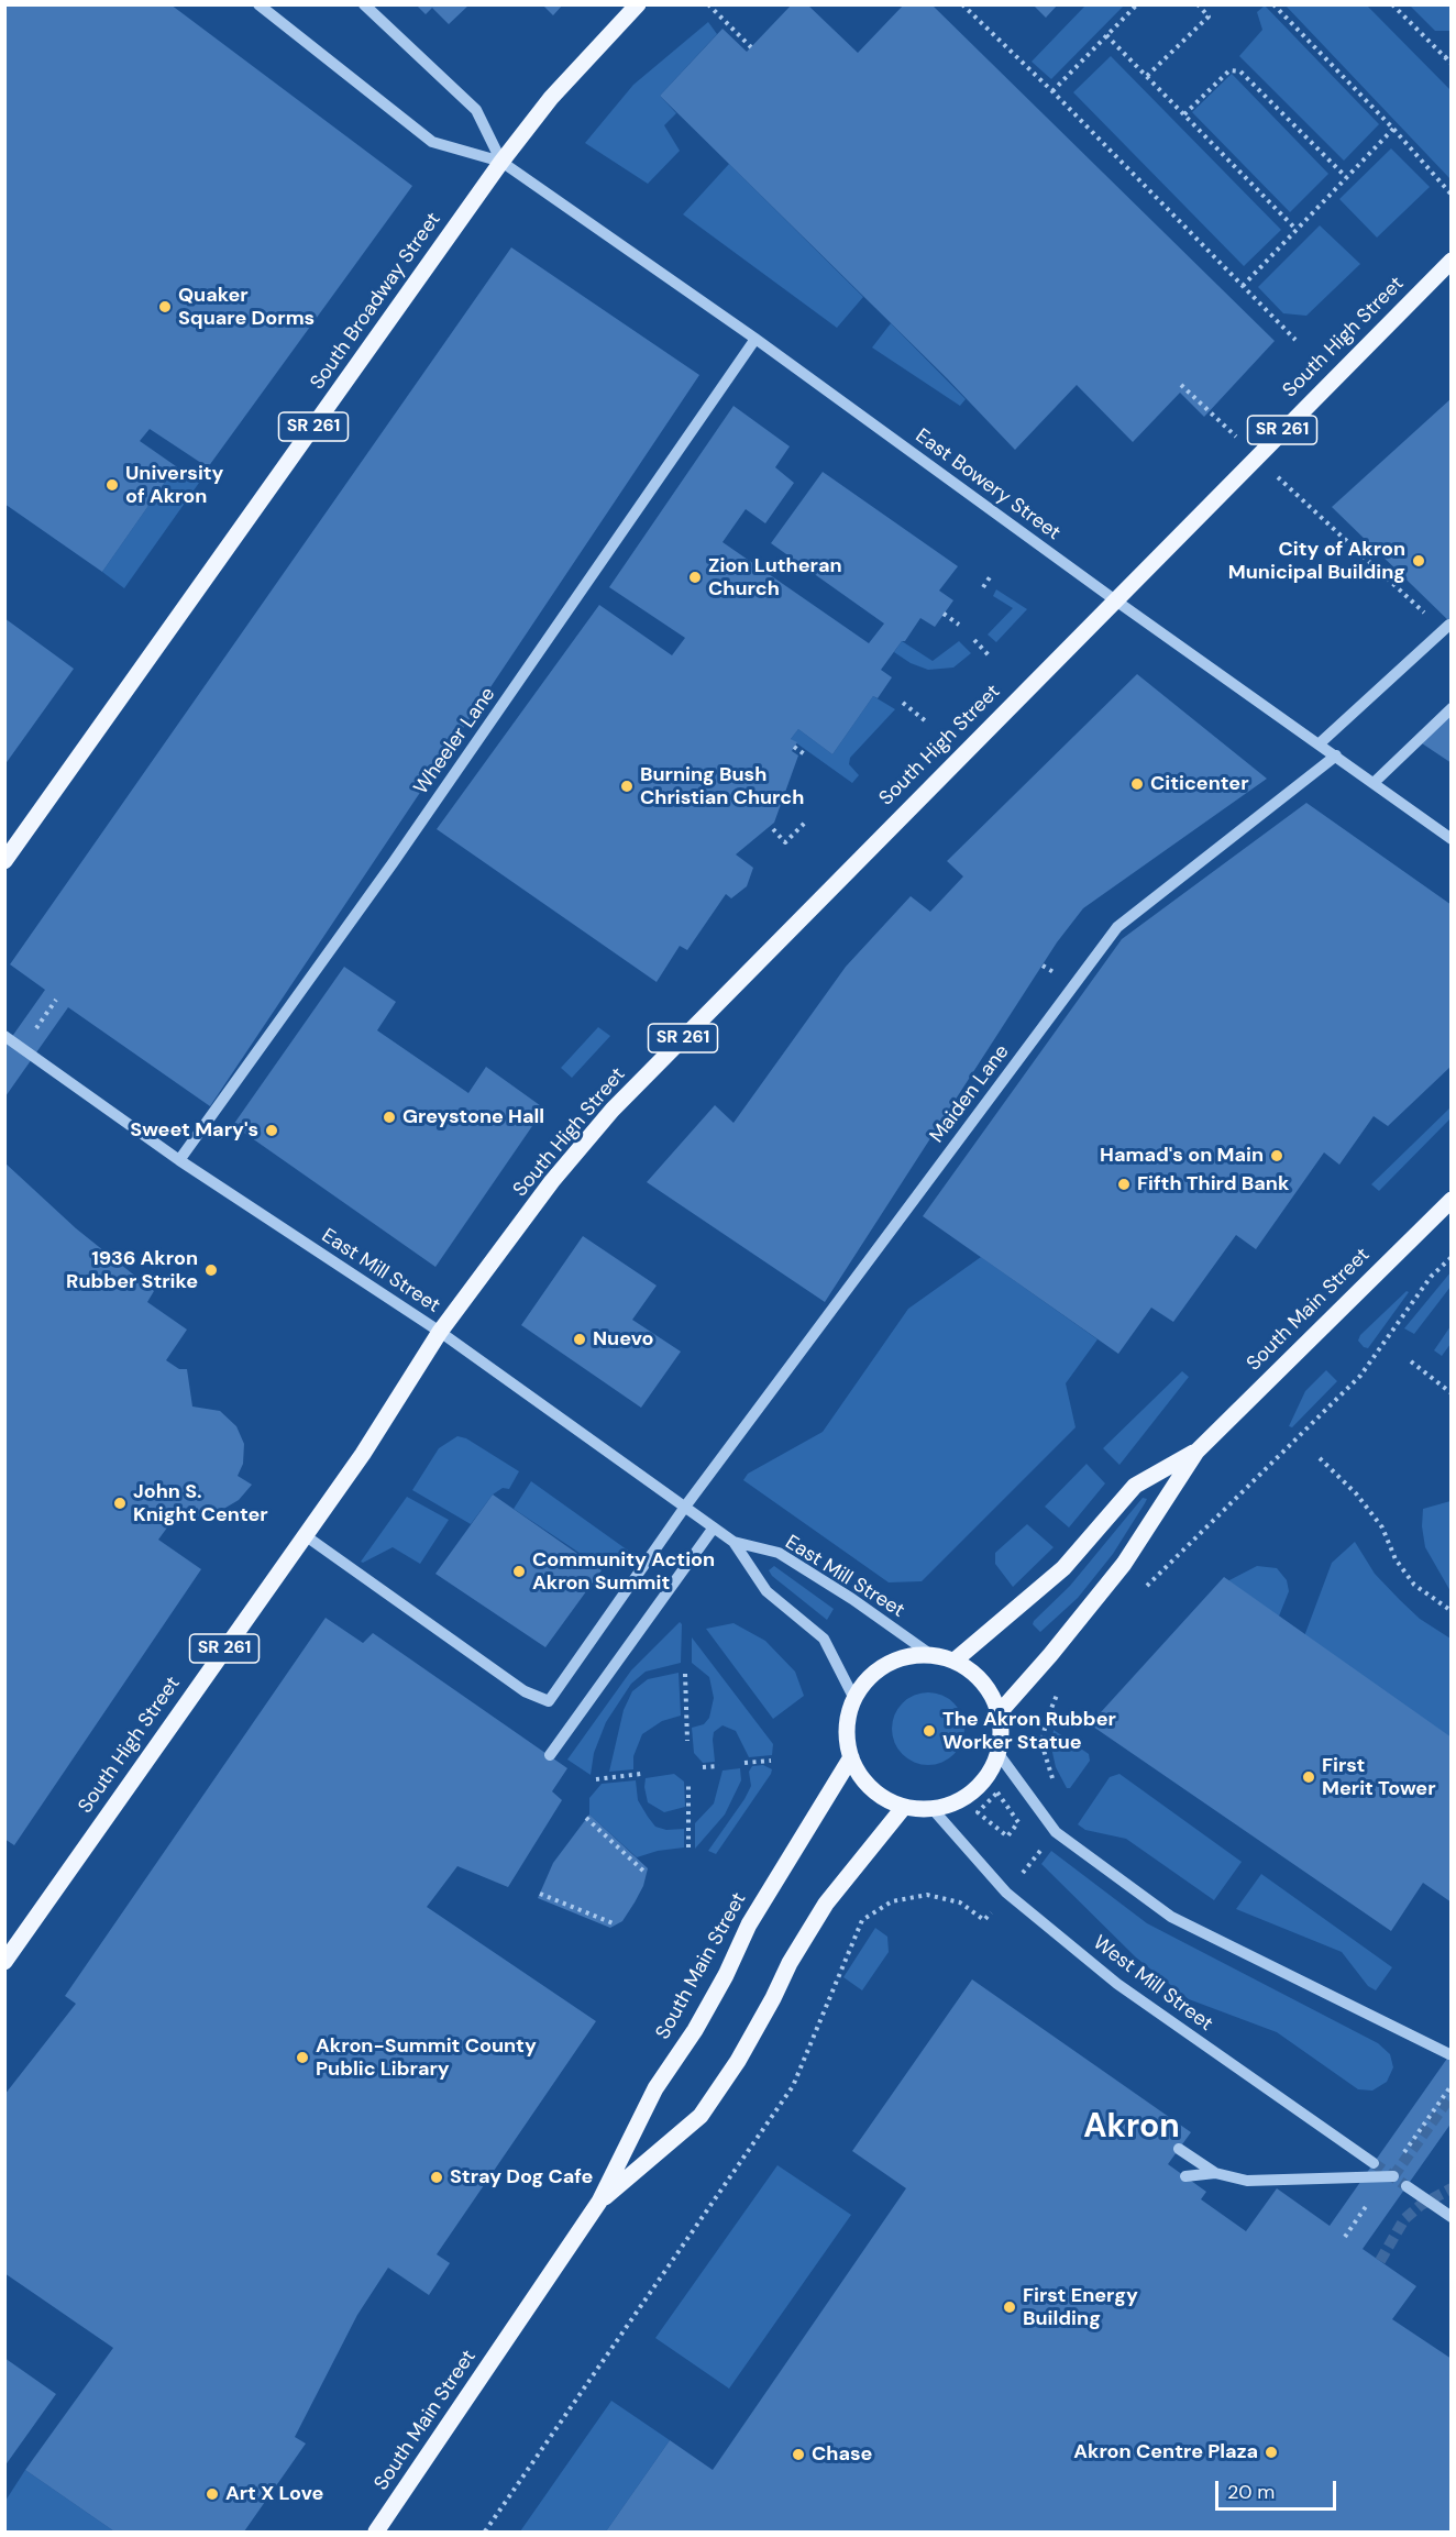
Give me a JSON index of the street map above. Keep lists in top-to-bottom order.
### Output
{
  "streets": {
    "main road": [
      "South Broadway Street",
      "South High Street",
      "SR 261",
      "South Main Street"
    ],
    "street": [
      "East Bowery Street",
      "Wheeler Lane",
      "Maiden Lane",
      "East Mill Street",
      "West Mill Street"
    ]
  },
  "crossings": [
    ["South Broadway Street", "East Bowery Street"],
    ["South High Street", "East Bowery Street"],
    ["South High Street", "Maiden Lane"],
    ["South High Street", "East Mill Street"],
    ["East Bowery Street", "Wheeler Lane"],
    ["East Bowery Street", "Maiden Lane"],
    ["Wheeler Lane", "East Mill Street"],
    ["Maiden Lane", "East Mill Street"],
    ["East Mill Street", "South Main Street"],
    ["East Mill Street", "West Mill Street"],
    ["South Main Street", "West Mill Street"]
  ],
  "districts": ["Akron"],
  "places": [
    "Quaker Square Dorms",
    "University of Akron",
    "City of Akron Municipal Building",
    "Zion Lutheran Church",
    "Citicenter",
    "Burning Bush Christian Church",
    "Greystone Hall",
    "Sweet Mary's",
    "Hamad's on Main",
    "Fifth Third Bank",
    "1936 Akron Rubber Strike",
    "Nuevo",
    "John S. Knight Center",
    "Community Action Akron Summit",
    "The Akron Rubber Worker Statue",
    "First Merit Tower",
    "Akron-Summit County Public Library",
    "Stray Dog Cafe",
    "First Energy Building",
    "Akron Centre Plaza",
    "Chase",
    "Art X Love"
  ],
  "scale_bar": "20 m"
}
